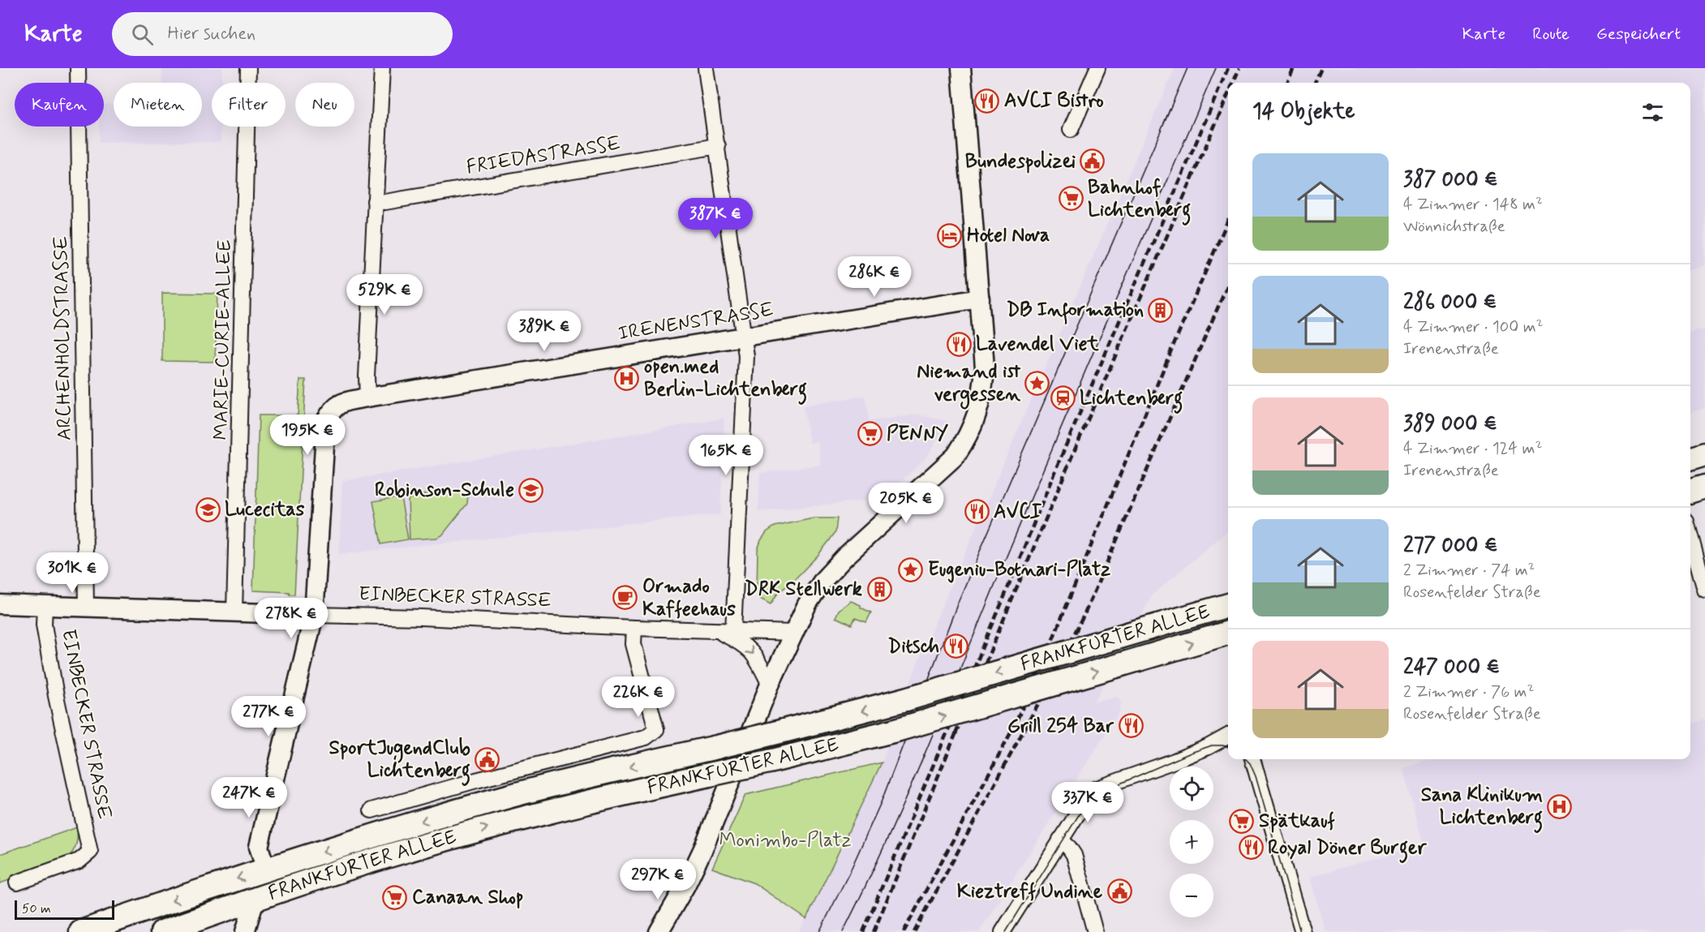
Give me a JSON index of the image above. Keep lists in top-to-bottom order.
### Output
{
  "streets": {
    "main road": ["FRANKFURTER ALLEE"],
    "street": [
      "FRIEDASTRASSE",
      "IRENENSTRASSE",
      "ARCHENHOLDSTRASSE",
      "MARIE-CURIE-ALLEE",
      "EINBECKER STRASSE"
    ]
  },
  "crossings": [
    ["IRENENSTRASSE", "EINBECKER STRASSE"],
    ["ARCHENHOLDSTRASSE", "EINBECKER STRASSE"],
    ["MARIE-CURIE-ALLEE", "EINBECKER STRASSE"]
  ],
  "parks": ["Monimbo-Platz"],
  "places": {
    "restaurant": [
      "AVCI Bistro",
      "Lavendel Viet",
      "AVCI",
      "Ditsch",
      "Grill 254 Bar",
      "Royal Döner Burger"
    ],
    "public building": ["Bundespolizei", "SportJugendClub Lichtenberg", "Kieztreff Undine"],
    "supermarket": [
      "Bahnhof Lichtenberg",
      "PENNY",
      "Spätkauf",
      "Canaan Shop"
    ],
    "hotel": ["Hotel Nova"],
    "building": ["DB Information", "DRK Stellwerk"],
    "hospital": ["open.med Berlin-Lichtenberg", "Sana Klinikum Lichtenberg"],
    "place": ["Niemand ist vergessen", "Eugeniu-Botnari-Platz"],
    "station": ["Lichtenberg"],
    "school or university": ["Robinson-Schule", "Lucecitas"],
    "cafe": ["Ormado Kaffeehaus"]
  },
  "scale_bar": "50 m",
  "page": {
    "header": "Karte",
    "search": "Hier suchen",
    "nav": ["Karte", "Route", "Gespeichert"],
    "chip": [
      "Kaufen",
      "Mieten",
      "Filter",
      "Neu"
    ],
    "heading": "14 Objekte",
    "list": [
      {
        "name": "387 000 €",
        "note": "4 Zimmer · 148 m² · Wönnichstraße"
      },
      {
        "name": "286 000 €",
        "note": "4 Zimmer · 100 m² · Irenenstraße"
      },
      {
        "name": "389 000 €",
        "note": "4 Zimmer · 124 m² · Irenenstraße"
      },
      {
        "name": "277 000 €",
        "note": "2 Zimmer · 74 m² · Rosenfelder Straße"
      },
      {
        "name": "247 000 €",
        "note": "2 Zimmer · 76 m² · Rosenfelder Straße"
      }
    ],
    "price": [
      "387K €",
      "286K €",
      "529K €",
      "389K €",
      "195K €",
      "165K €",
      "205K €",
      "301K €",
      "278K €",
      "226K €",
      "277K €",
      "247K €",
      "337K €",
      "297K €"
    ],
    "map_buttons": ["+", "−"],
    "scale": "50 m"
  }
}
